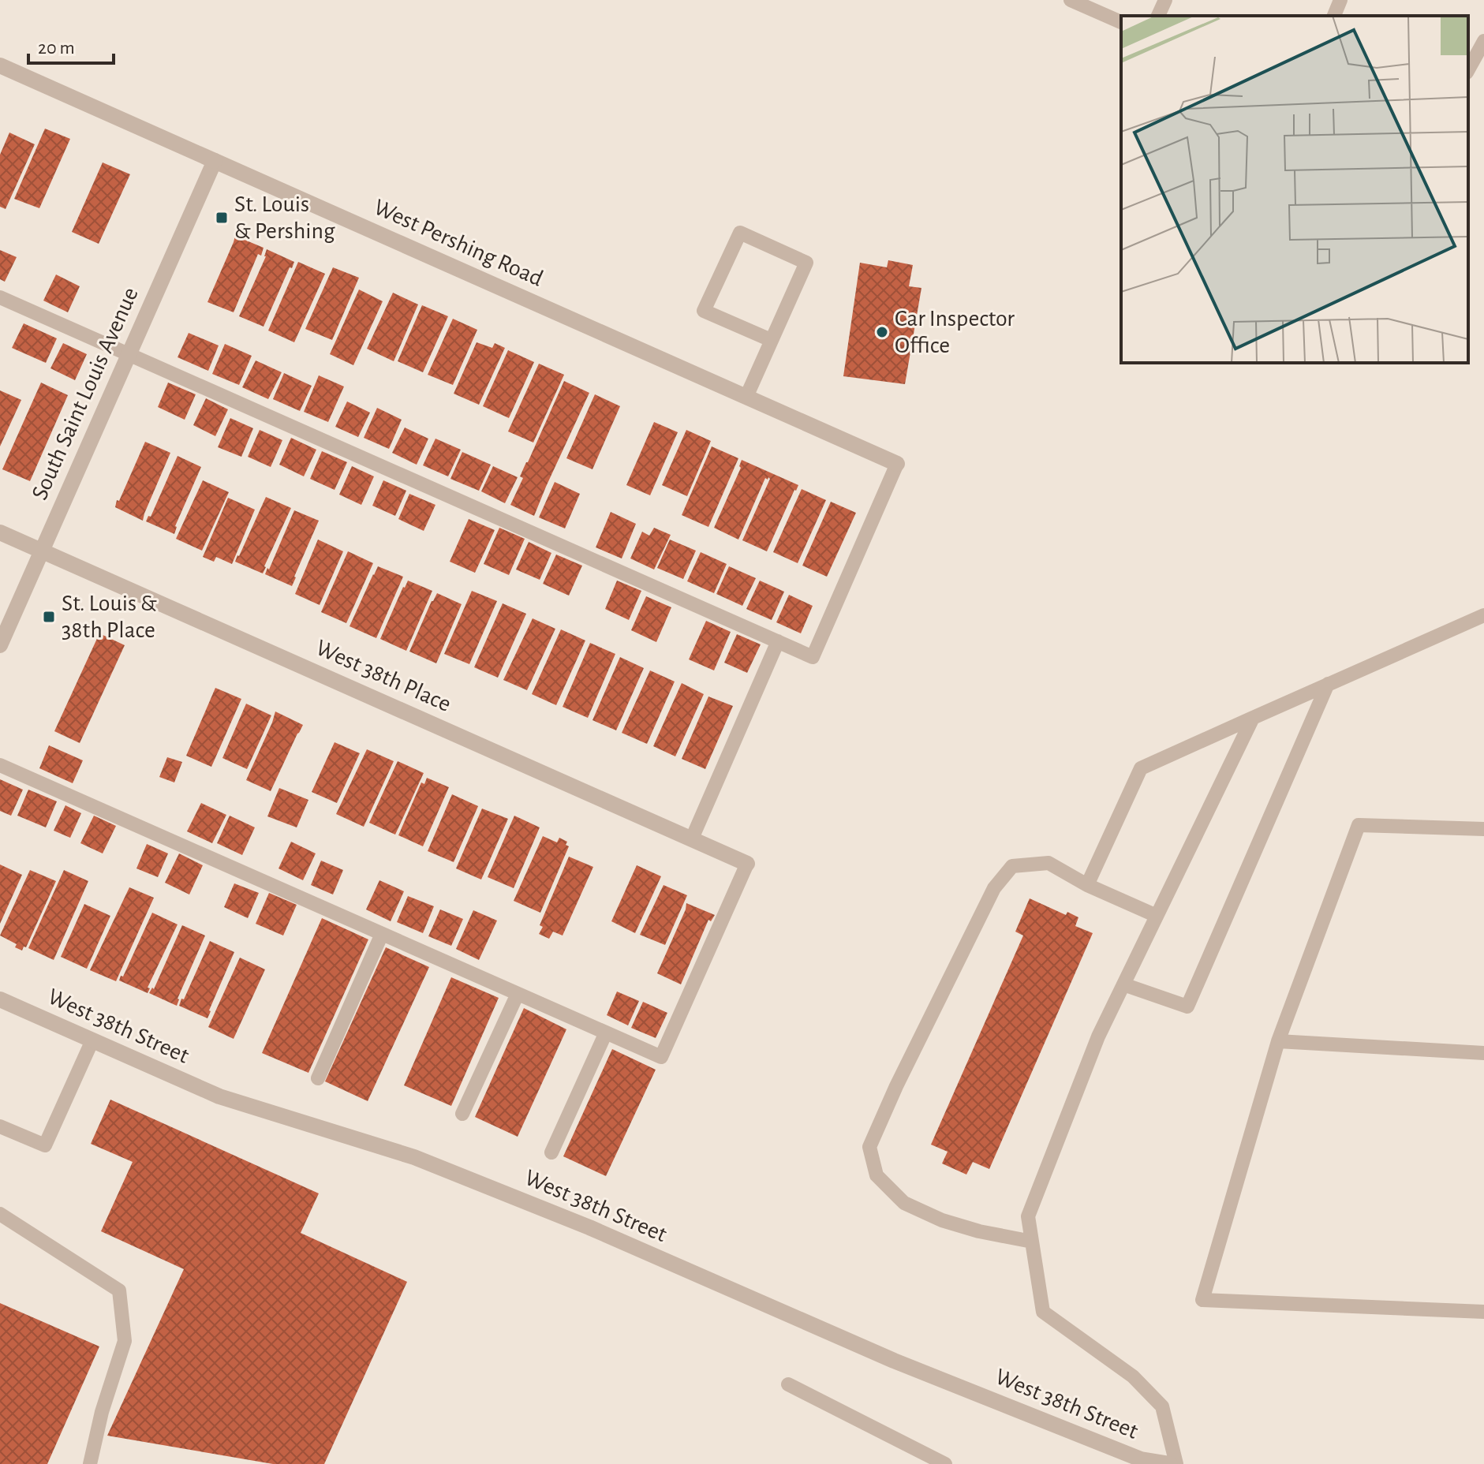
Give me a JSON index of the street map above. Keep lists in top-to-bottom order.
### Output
{
  "streets": {
    "street": [
      "West Pershing Road",
      "South Saint Louis Avenue",
      "West 38th Place",
      "West 38th Street"
    ]
  },
  "crossings": [
    ["West Pershing Road", "South Saint Louis Avenue"],
    ["South Saint Louis Avenue", "West 38th Place"]
  ],
  "places": {
    "transit": ["St. Louis & Pershing", "St. Louis & 38th Place"],
    "other": ["Car Inspector Office"]
  },
  "scale_bar": "20 m"
}
